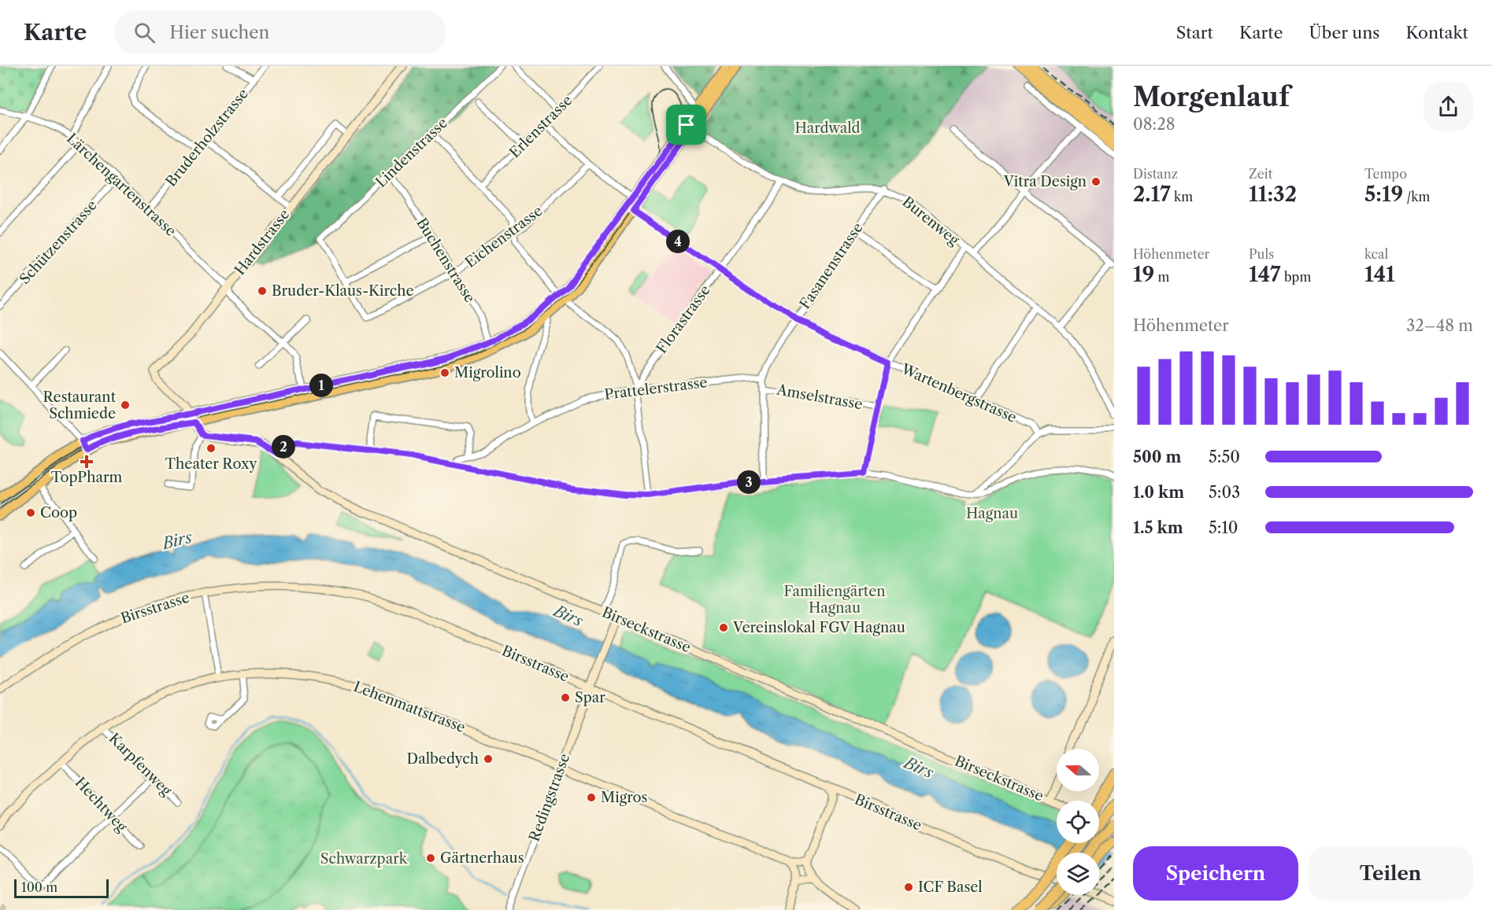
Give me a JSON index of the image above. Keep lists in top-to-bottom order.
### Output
{
  "streets": {
    "street": [
      "Erlenstrasse",
      "Bruderholzstrasse",
      "Lindenstrasse",
      "Lärchengartenstrasse",
      "Burenweg",
      "Eichenstrasse",
      "Schützenstrasse",
      "Hardstrasse",
      "Buchenstrasse",
      "Fasanenstrasse",
      "Florastrasse",
      "Prattelerstrasse",
      "Wartenbergstrasse",
      "Amselstrasse",
      "Birsstrasse",
      "Birseckstrasse",
      "Lehenmattstrasse",
      "Karpfenweg",
      "Redingstrasse",
      "Hechtweg"
    ]
  },
  "crossings": [
    ["Bruderholzstrasse", "Lärchengartenstrasse"],
    ["Lindenstrasse", "Eichenstrasse"],
    ["Lindenstrasse", "Buchenstrasse"],
    ["Lärchengartenstrasse", "Schützenstrasse"],
    ["Lärchengartenstrasse", "Hardstrasse"],
    ["Burenweg", "Fasanenstrasse"],
    ["Burenweg", "Florastrasse"],
    ["Eichenstrasse", "Buchenstrasse"],
    ["Fasanenstrasse", "Prattelerstrasse"],
    ["Fasanenstrasse", "Wartenbergstrasse"],
    ["Fasanenstrasse", "Amselstrasse"],
    ["Florastrasse", "Prattelerstrasse"],
    ["Florastrasse", "Wartenbergstrasse"],
    ["Birsstrasse", "Redingstrasse"],
    ["Birseckstrasse", "Redingstrasse"],
    ["Lehenmattstrasse", "Karpfenweg"],
    ["Lehenmattstrasse", "Redingstrasse"],
    ["Lehenmattstrasse", "Hechtweg"]
  ],
  "water": ["Birs"],
  "parks": [
    "Hardwald",
    "Hagnau",
    "Familiengärten Hagnau",
    "Schwarzpark"
  ],
  "places": {
    "other": [
      "Vitra Design",
      "Bruder-Klaus-Kirche",
      "Migrolino",
      "Restaurant Schmiede",
      "Theater Roxy",
      "Coop",
      "Vereinslokal FGV Hagnau",
      "Spar",
      "Dalbedych",
      "Migros",
      "Gärtnerhaus",
      "ICF Basel"
    ],
    "health": ["TopPharm"]
  },
  "scale_bar": "100 m",
  "north": "left",
  "page": {
    "header": "Karte",
    "search": "Hier suchen",
    "nav": [
      "Start",
      "Karte",
      "Über uns",
      "Kontakt"
    ],
    "heading": ["Morgenlauf", "08:28"],
    "stats": [
      ["Distanz", "2.17 km"],
      ["Zeit", "11:32"],
      ["Tempo", "5:19 /km"],
      ["Höhenmeter", "19 m"],
      ["Puls", "147 bpm"],
      ["kcal", "141"]
    ],
    "pins": [
      "4",
      "1",
      "2",
      "3"
    ],
    "chart": ["Höhenmeter", "32–48 m"],
    "list": [
      {
        "name": "500 m",
        "note": "5:50"
      },
      {
        "name": "1.0 km",
        "note": "5:03"
      },
      {
        "name": "1.5 km",
        "note": "5:10"
      }
    ],
    "buttons": ["Speichern", "Teilen"],
    "scale": "100 m"
  }
}
